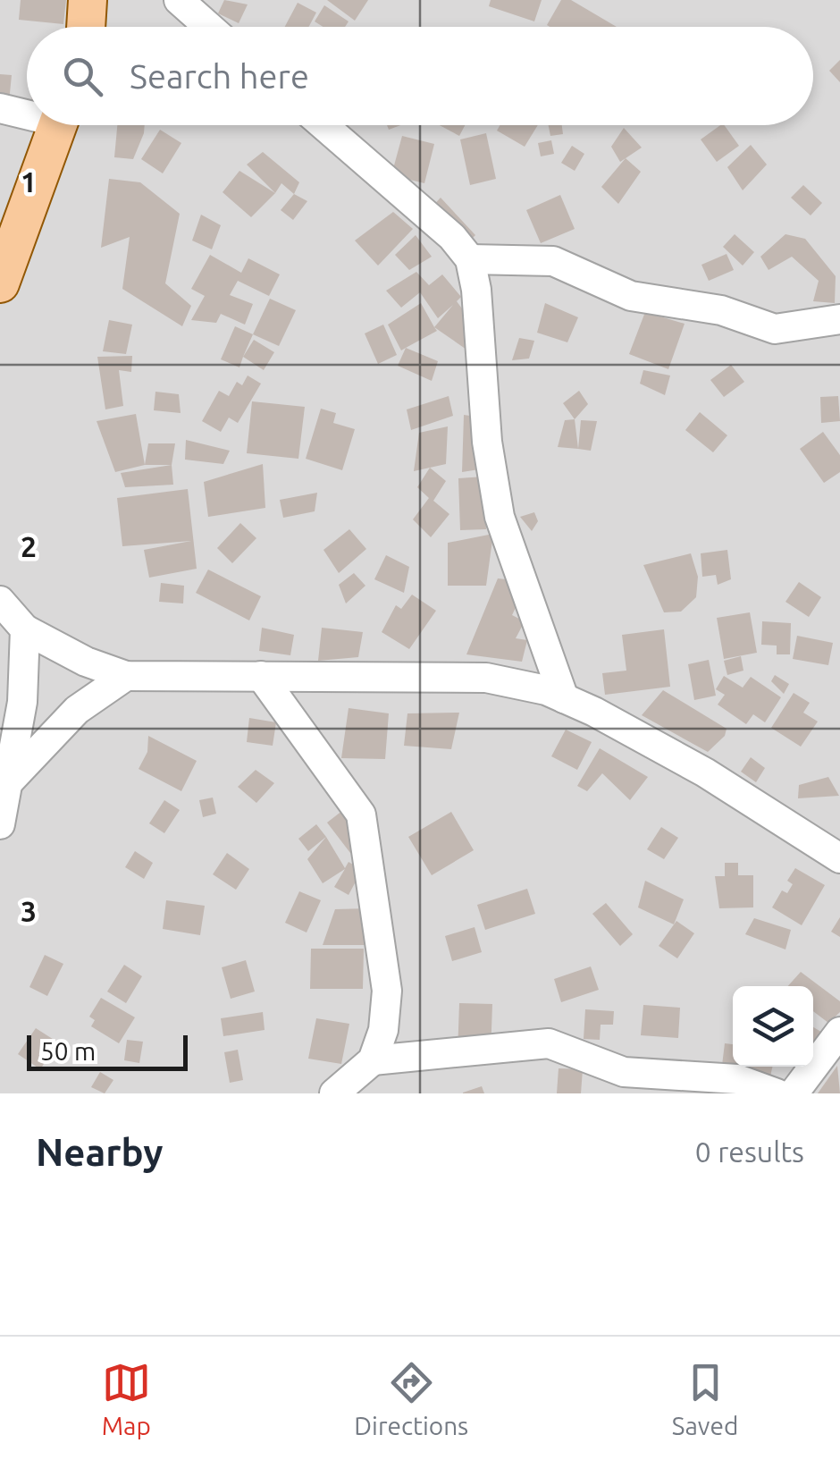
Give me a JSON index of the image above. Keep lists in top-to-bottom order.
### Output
{
  "scale_bar": "50 m",
  "page": {
    "search": "Search here",
    "scale": "50 m",
    "heading": ["Nearby", "0 results"],
    "nav": ["Map", "Directions", "Saved"]
  },
  "grid": {
    "rows": ["1", "2", "3"]
  }
}
